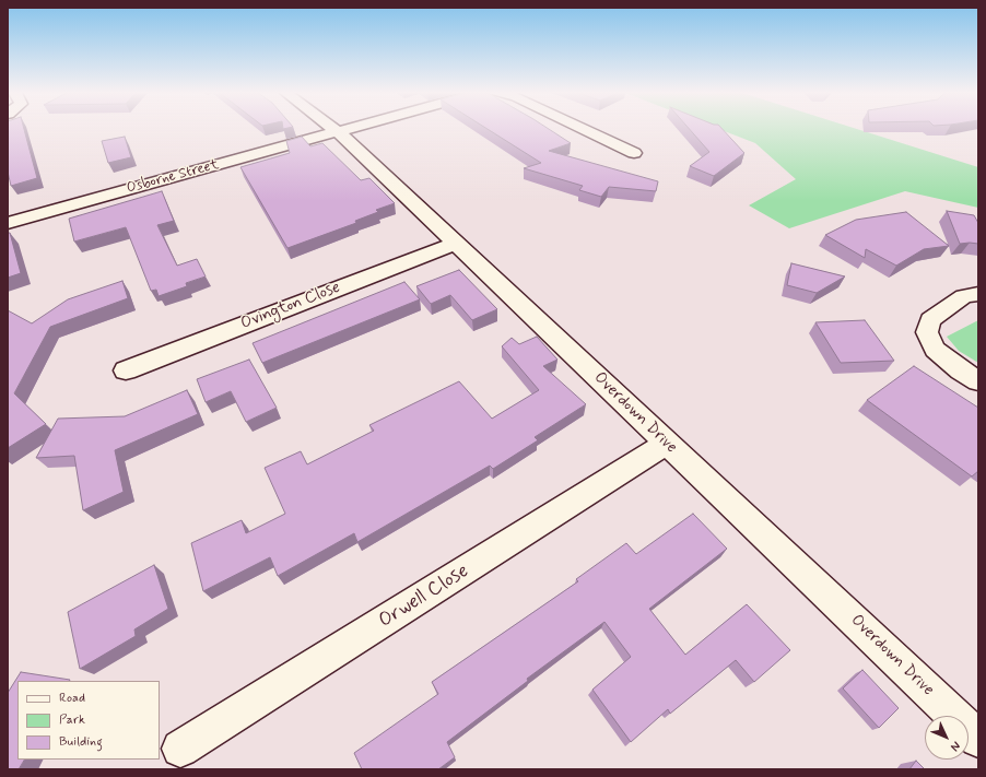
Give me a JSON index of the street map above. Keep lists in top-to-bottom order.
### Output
{
  "streets": {
    "street": [
      "Osborne Street",
      "Ovington Close",
      "Overdown Drive",
      "Orwell Close"
    ]
  },
  "crossings": [
    ["Osborne Street", "Overdown Drive"],
    ["Ovington Close", "Overdown Drive"],
    ["Overdown Drive", "Orwell Close"]
  ],
  "legend": ["Road", "Park", "Building"],
  "north": "bottom right"
}
